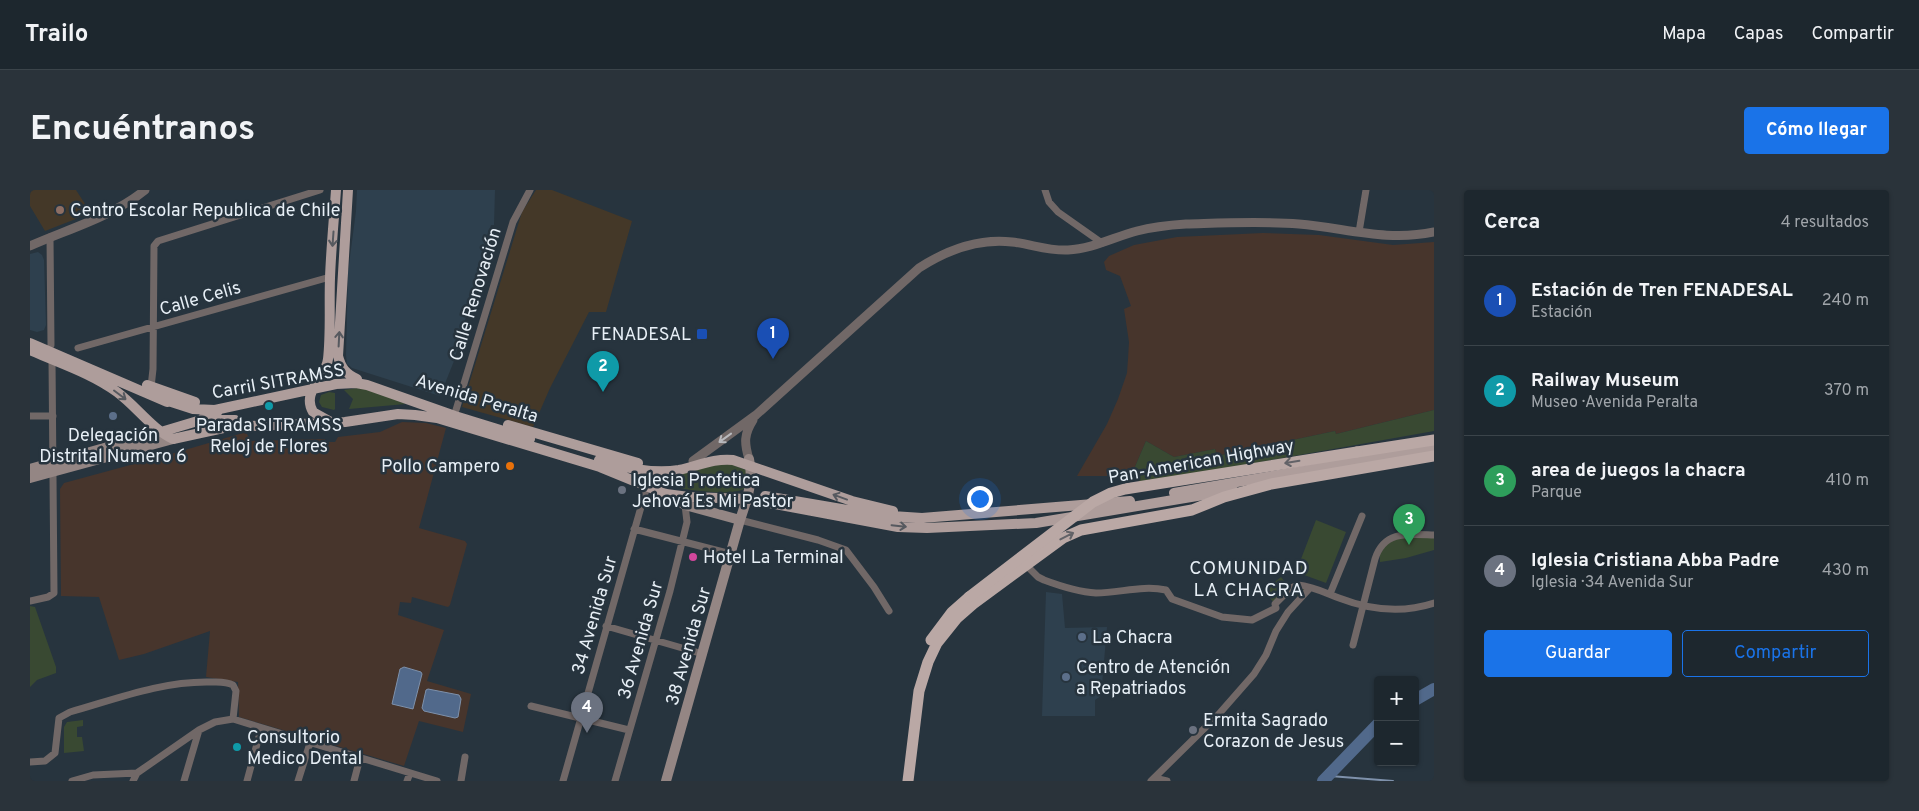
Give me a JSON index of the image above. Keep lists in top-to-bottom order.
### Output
{
  "streets": {
    "highway": ["Pan-American Highway"],
    "main road": ["Carril SITRAMSS", "Avenida Peralta", "38 Avenida Sur"],
    "street": [
      "Calle Renovación",
      "Calle Celis",
      "34 Avenida Sur",
      "36 Avenida Sur"
    ]
  },
  "crossings": [
    ["Calle Renovación", "Carril SITRAMSS"],
    ["Calle Renovación", "Avenida Peralta"],
    ["Carril SITRAMSS", "Avenida Peralta"],
    ["Avenida Peralta", "34 Avenida Sur"],
    ["Avenida Peralta", "36 Avenida Sur"],
    ["Avenida Peralta", "38 Avenida Sur"]
  ],
  "districts": ["COMUNIDAD LA CHACRA"],
  "places": {
    "other": [
      "Centro Escolar Republica de Chile",
      "Parada SITRAMSS Reloj de Flores",
      "Delegación Distrital Numero 6",
      "Pollo Campero",
      "Iglesia Profetica Jehová Es Mi Pastor",
      "Hotel La Terminal",
      "La Chacra",
      "Centro de Atención a Repatriados",
      "Ermita Sagrado Corazon de Jesus",
      "Consultorio Medico Dental"
    ],
    "transit": ["FENADESAL"]
  },
  "page": {
    "header": "Trailo",
    "nav": ["Mapa", "Capas", "Compartir"],
    "buttons": [
      "Cómo llegar",
      ["Guardar", "Compartir"]
    ],
    "title": "Encuéntranos",
    "heading": ["Cerca", "4 resultados"],
    "list": [
      {
        "mark": "1",
        "name": "Estación de Tren FENADESAL",
        "note": "Estación",
        "value": "240 m"
      },
      {
        "mark": "2",
        "name": "Railway Museum",
        "note": "Museo · Avenida Peralta",
        "value": "370 m"
      },
      {
        "mark": "3",
        "name": "area de juegos la chacra",
        "note": "Parque",
        "value": "410 m"
      },
      {
        "mark": "4",
        "name": "Iglesia Cristiana Abba Padre",
        "note": "Iglesia · 34 Avenida Sur",
        "value": "430 m"
      }
    ],
    "pins": [
      "1",
      "2",
      "3",
      "4"
    ],
    "map_buttons": ["+", "−"]
  }
}
